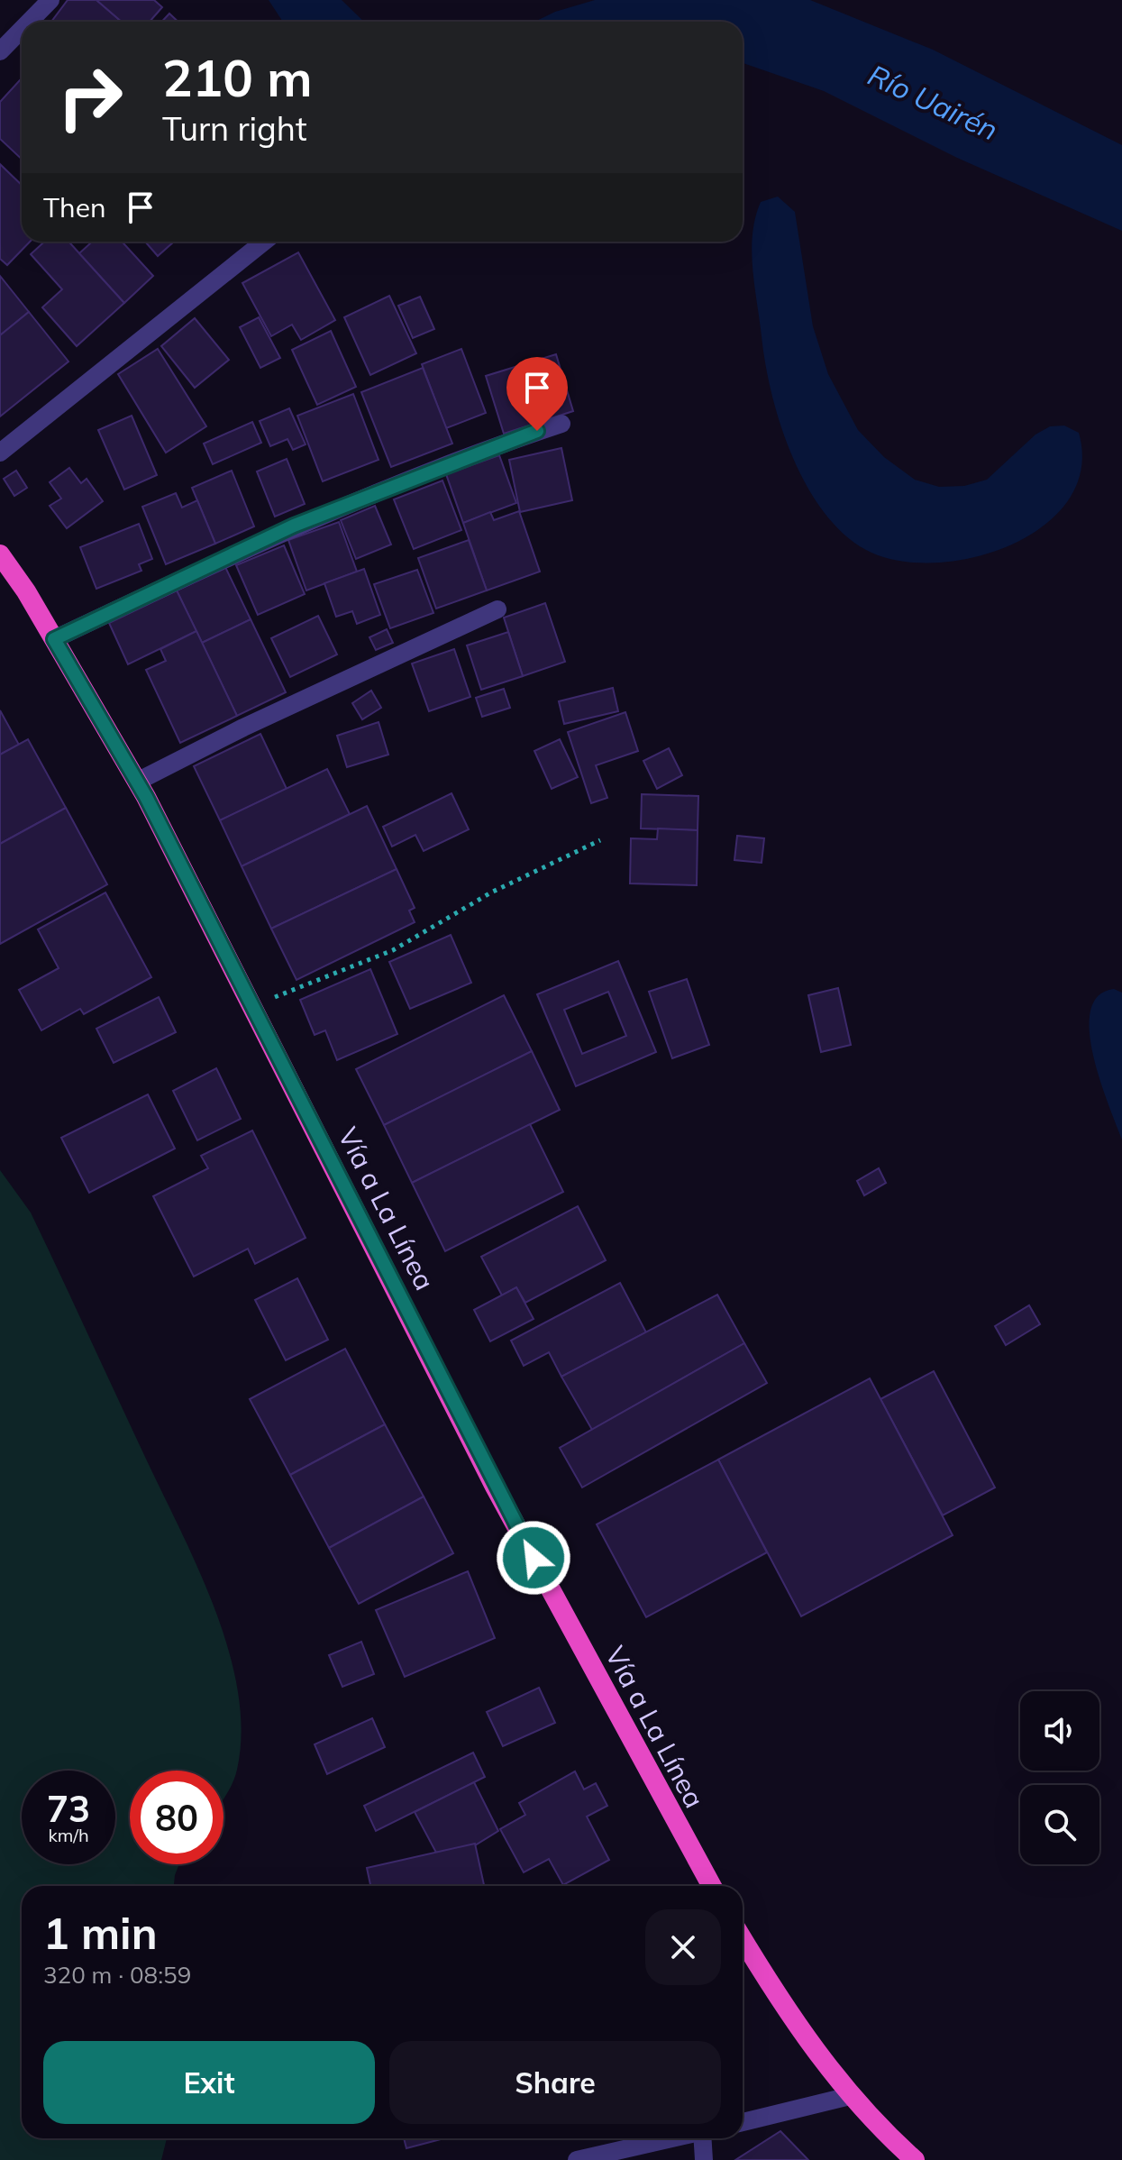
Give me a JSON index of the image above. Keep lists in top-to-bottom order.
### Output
{
  "streets": {
    "highway": ["Vía a La Línea"]
  },
  "water": ["Río Uairén"],
  "page": {
    "turn": ["210 m", "Turn right"],
    "then": "Then",
    "speed": "73 km/h",
    "limit": "80",
    "heading": ["1 min", "320 m · 08:59"],
    "buttons": ["Exit", "Share"]
  }
}
